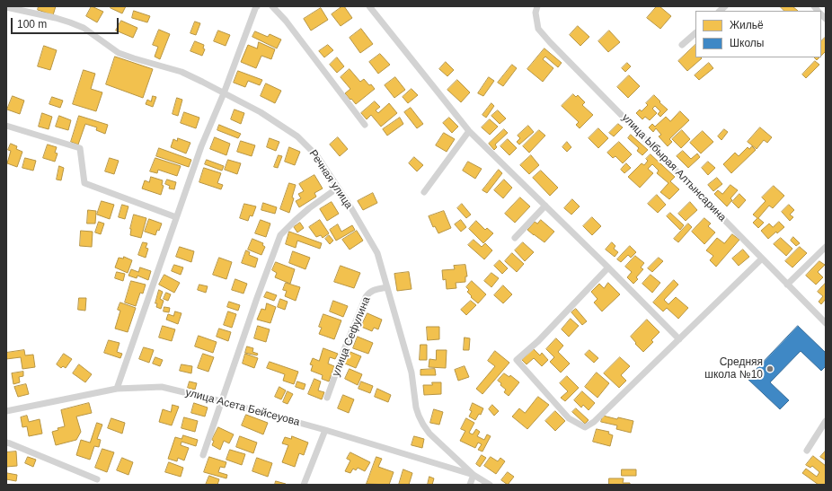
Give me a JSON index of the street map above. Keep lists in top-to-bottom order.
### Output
{
  "streets": {
    "street": [
      "улица Ыбырая Алтынсарина",
      "Речная улица",
      "улица Сефулина",
      "улица Асета Бейсеуова"
    ]
  },
  "crossings": [
    ["Речная улица", "улица Сефулина"],
    ["Речная улица", "улица Асета Бейсеуова"]
  ],
  "places": ["Средняя школа №10"],
  "legend": ["Жильё", "Школы"],
  "scale_bar": "100 m"
}
